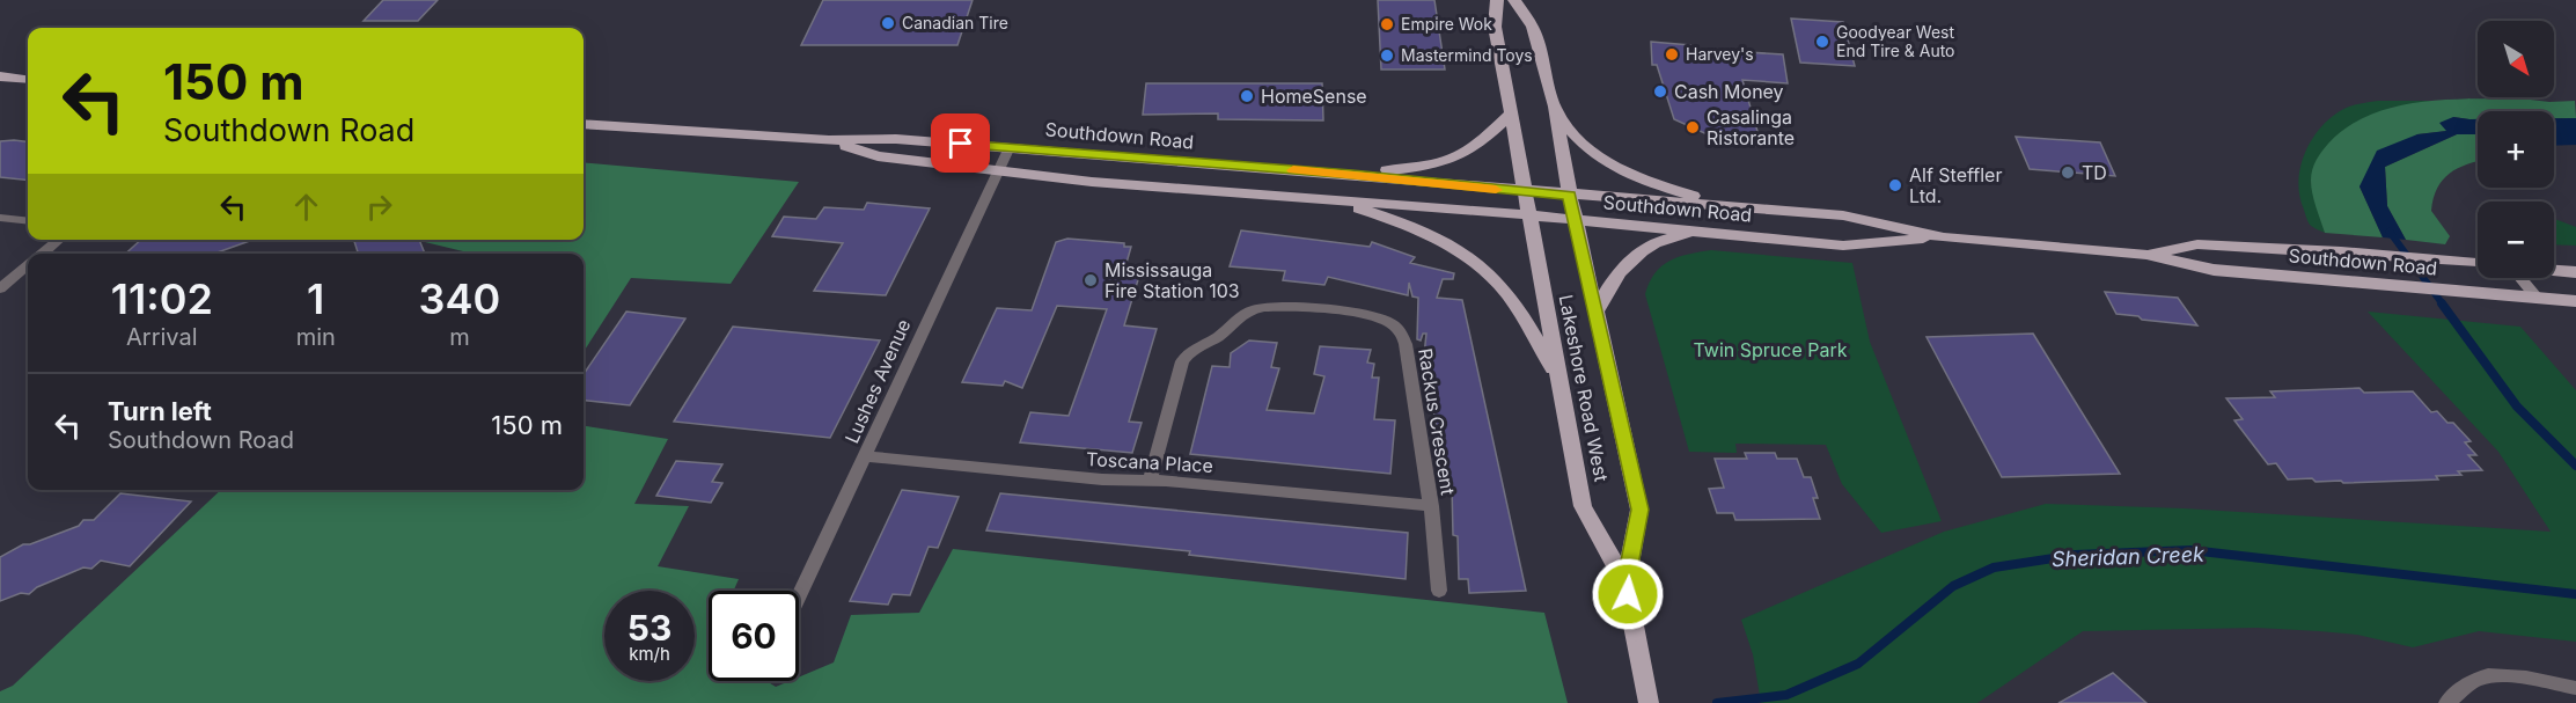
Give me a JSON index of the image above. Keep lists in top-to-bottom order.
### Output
{
  "streets": {
    "main road": ["Southdown Road", "Lakeshore Road West"],
    "street": ["Lushes Avenue", "Rackus Crescent", "Toscana Place"]
  },
  "crossings": [
    ["Southdown Road", "Lushes Avenue"],
    ["Southdown Road", "Lakeshore Road West"],
    ["Lushes Avenue", "Toscana Place"],
    ["Rackus Crescent", "Toscana Place"]
  ],
  "water": ["Sheridan Creek"],
  "parks": ["Twin Spruce Park"],
  "places": [
    "Canadian Tire",
    "Empire Wok",
    "Goodyear West End Tire & Auto",
    "Harvey's",
    "Mastermind Toys",
    "Cash Money",
    "HomeSense",
    "Casalinga Ristorante",
    "TD",
    "Alf Steffler Ltd.",
    "Mississauga Fire Station 103"
  ],
  "north": "bottom right",
  "page": {
    "map_buttons": ["+", "−"],
    "turn": ["150 m", "Southdown Road"],
    "eta": [
      "11:02",
      "Arrival",
      "1",
      "min",
      "340",
      "m"
    ],
    "list": [
      {
        "name": "Turn left",
        "note": "Southdown Road",
        "value": "150 m"
      }
    ],
    "speed": "53 km/h",
    "limit": "60"
  }
}
